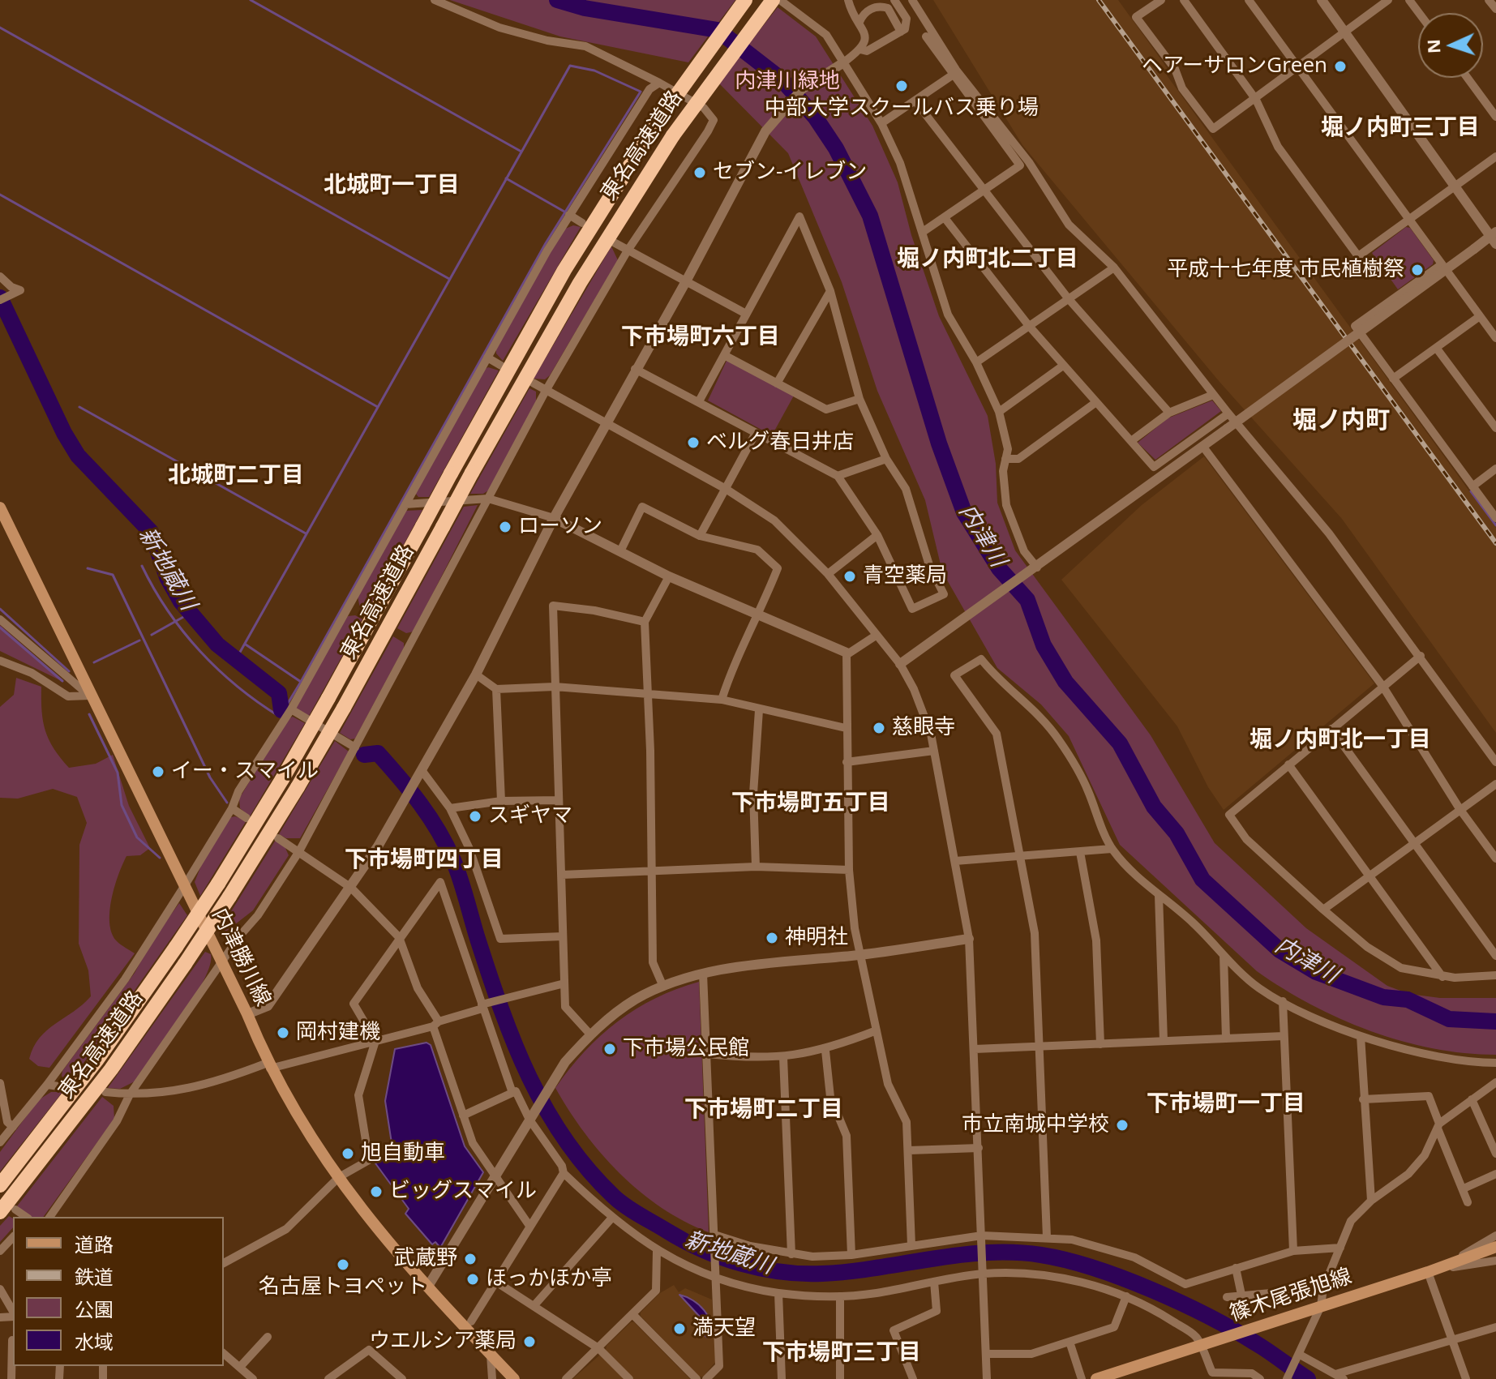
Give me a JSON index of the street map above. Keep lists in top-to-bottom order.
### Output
{
  "streets": {
    "highway": ["東名高速道路"],
    "main road": ["内津勝川線", "篠木尾張旭線"]
  },
  "districts": [
    "堀ノ内町三丁目",
    "北城町一丁目",
    "堀ノ内町北二丁目",
    "下市場町六丁目",
    "堀ノ内町",
    "北城町二丁目",
    "堀ノ内町北一丁目",
    "下市場町五丁目",
    "下市場町四丁目",
    "下市場町一丁目",
    "下市場町二丁目",
    "下市場町三丁目"
  ],
  "water": ["内津川", "新地蔵川"],
  "parks": ["内津川緑地"],
  "places": [
    "ヘアーサロンGreen",
    "中部大学スクールバス乗り場",
    "セブン-イレブン",
    "平成十七年度 市民植樹祭",
    "ベルグ春日井店",
    "ローソン",
    "青空薬局",
    "慈眼寺",
    "イー・スマイル",
    "スギヤマ",
    "神明社",
    "岡村建機",
    "下市場公民館",
    "市立南城中学校",
    "旭自動車",
    "ビッグスマイル",
    "武蔵野",
    "名古屋トヨペット",
    "ほっかほか亭",
    "満天望",
    "ウエルシア薬局"
  ],
  "legend": [
    "道路",
    "鉄道",
    "公園",
    "水域"
  ],
  "north": "left"
}
